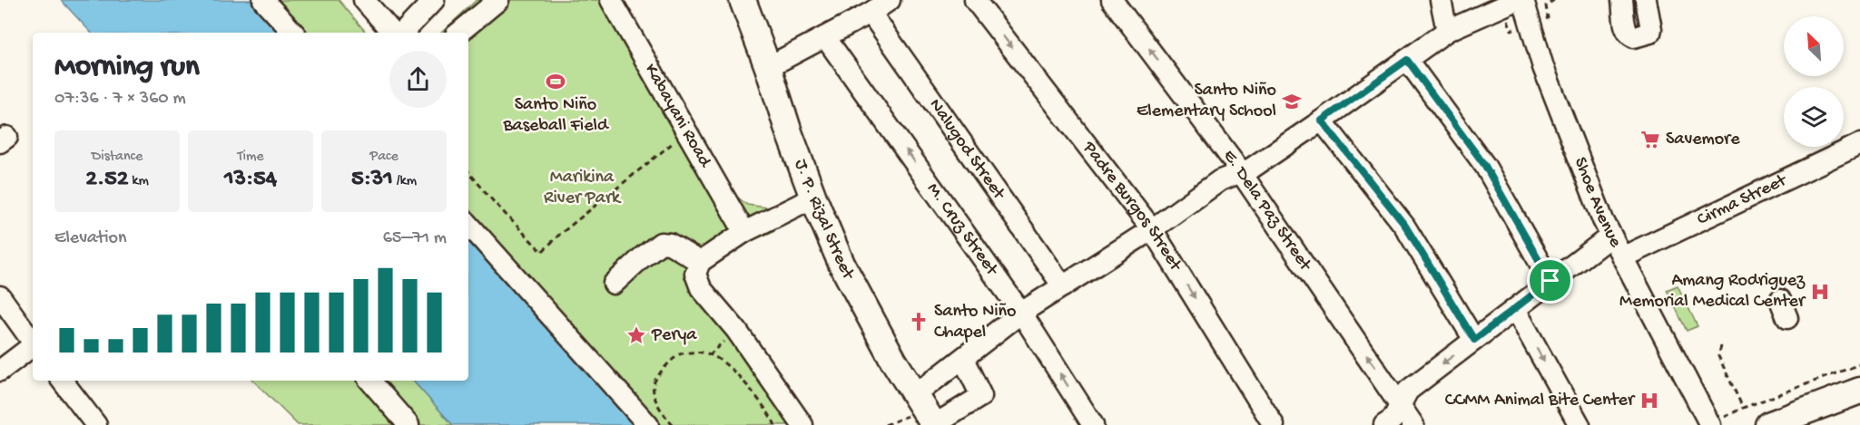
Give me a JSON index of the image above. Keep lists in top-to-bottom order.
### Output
{
  "streets": {
    "main road": ["J. P. Rizal Street"],
    "street": [
      "Kabayani Road",
      "Nalugod Street",
      "Cirma Street",
      "Shoe Avenue",
      "Padre Burgos Street",
      "E. Dela Paz Street",
      "M. Cruz Street"
    ]
  },
  "crossings": [
    ["Cirma Street", "Shoe Avenue"]
  ],
  "one_way": ["Padre Burgos Street", "M. Cruz Street"],
  "parks": ["Marikina River Park"],
  "places": {
    "sports": ["Santo Niño Baseball Field"],
    "school or university": ["Santo Niño Elementary School"],
    "supermarket": ["Savemore"],
    "hospital": ["Amang Rodriguez Memorial Medical Center", "CCMM Animal Bite Center"],
    "church": ["Santo Niño Chapel"],
    "place": ["Perya"]
  },
  "north": "top left",
  "page": {
    "heading": ["Morning run", "07:36 · 7 × 360 m"],
    "stats": [
      ["Distance", "2.52 km"],
      ["Time", "13:54"],
      ["Pace", "5:31 /km"]
    ],
    "chart": ["Elevation", "65–71 m"]
  }
}
